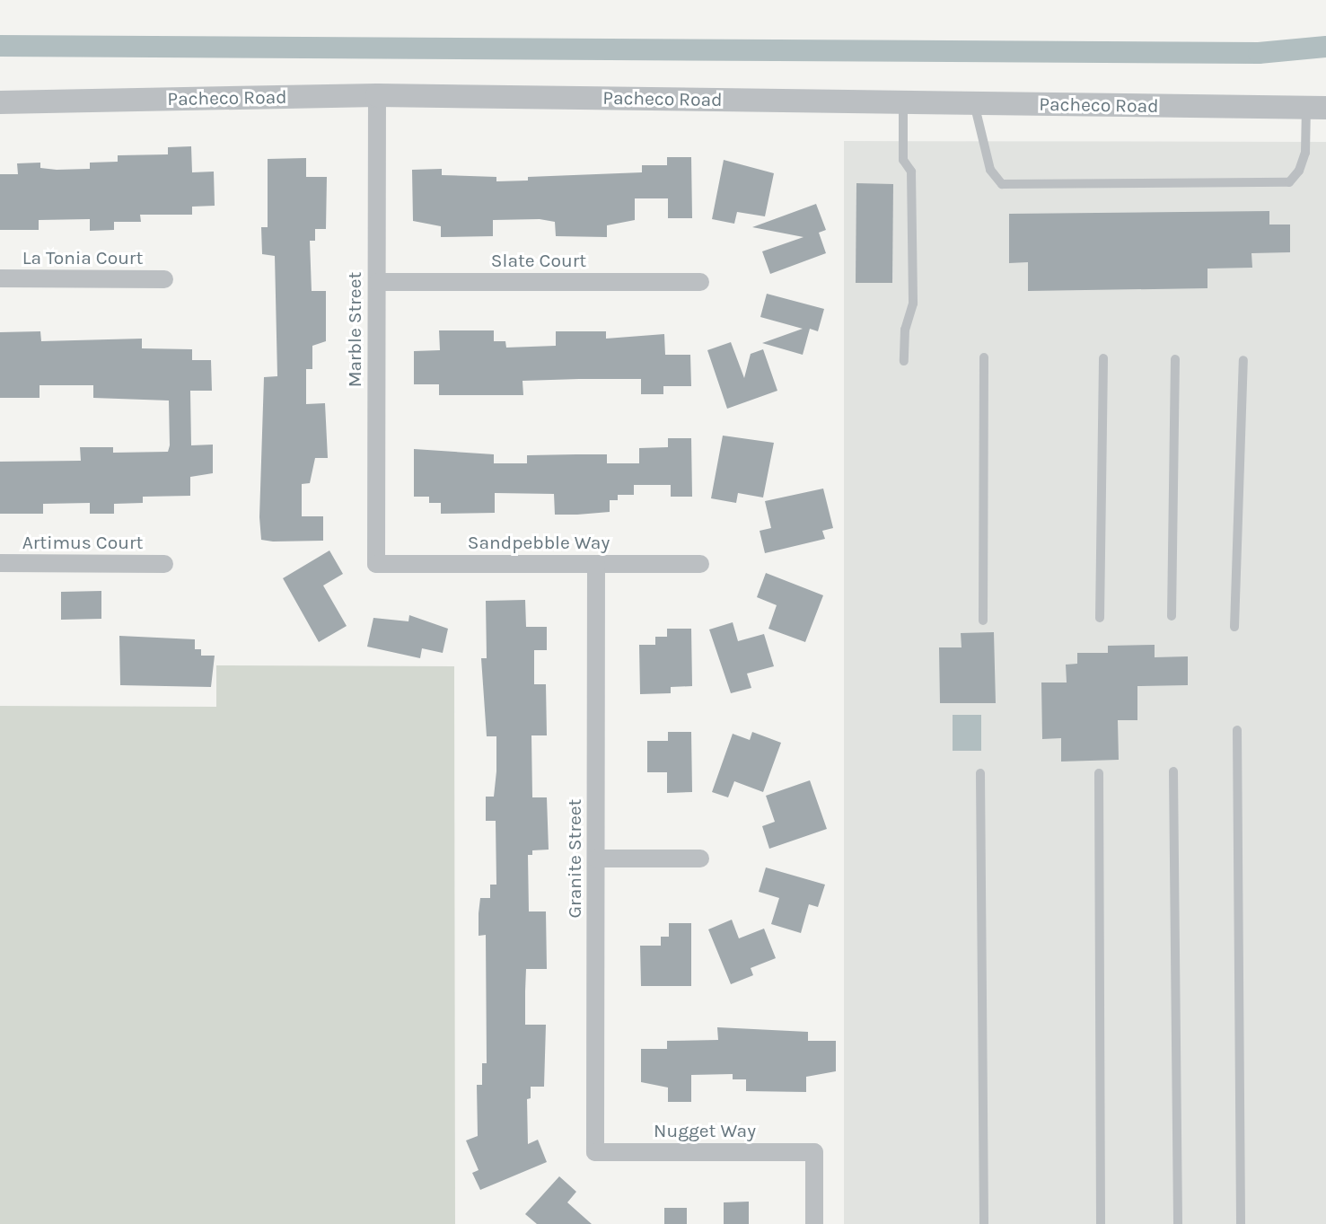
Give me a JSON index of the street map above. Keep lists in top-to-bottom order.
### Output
{
  "streets": {
    "street": [
      "Pacheco Road",
      "La Tonia Court",
      "Slate Court",
      "Marble Street",
      "Artimus Court",
      "Sandpebble Way",
      "Granite Street",
      "Nugget Way"
    ]
  },
  "crossings": [
    ["Pacheco Road", "Marble Street"],
    ["Slate Court", "Marble Street"],
    ["Marble Street", "Sandpebble Way"],
    ["Sandpebble Way", "Granite Street"],
    ["Granite Street", "Nugget Way"]
  ]
}
